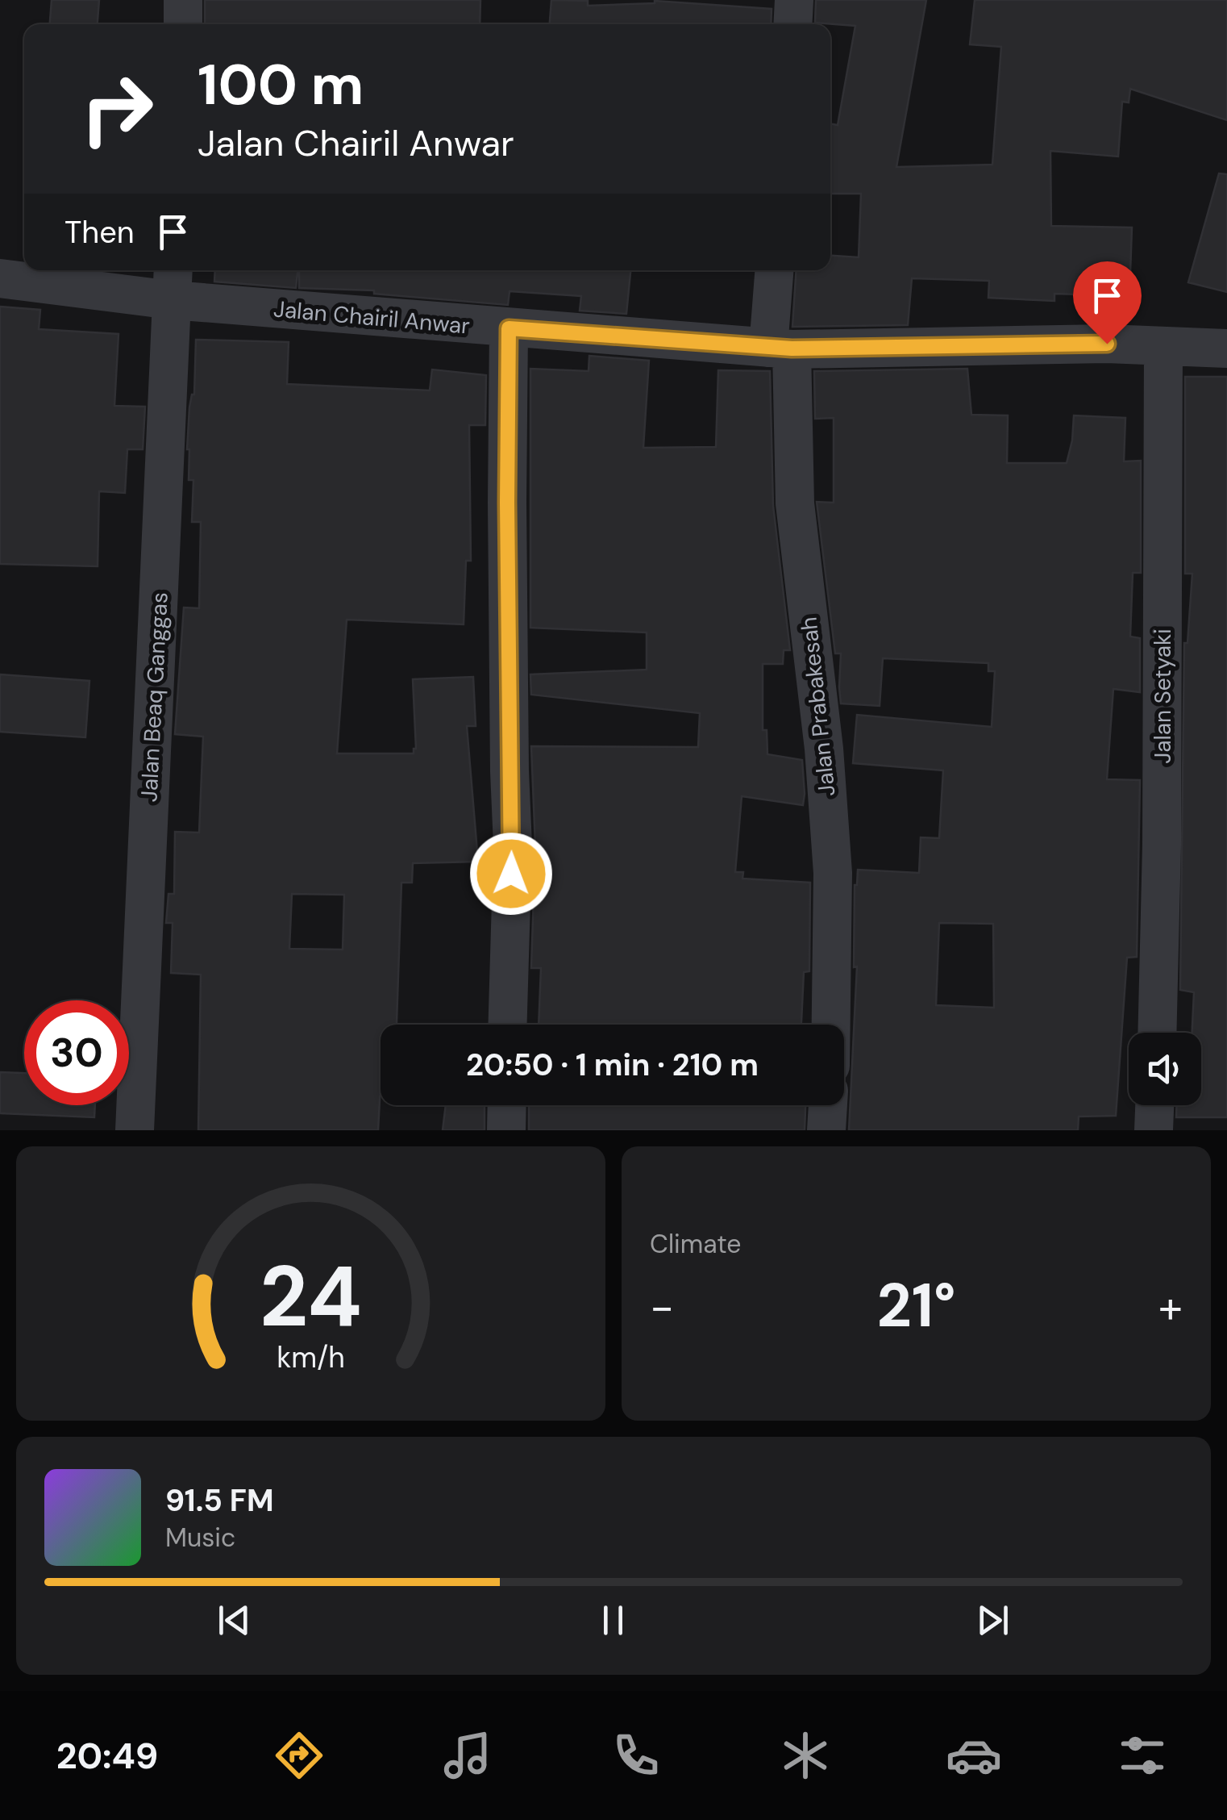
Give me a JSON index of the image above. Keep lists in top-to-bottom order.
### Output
{
  "streets": {
    "street": [
      "Jalan Chairil Anwar",
      "Jalan Setyaki",
      "Jalan Beaq Ganggas",
      "Jalan Prabakesah"
    ]
  },
  "crossings": [
    ["Jalan Chairil Anwar", "Jalan Setyaki"],
    ["Jalan Chairil Anwar", "Jalan Beaq Ganggas"],
    ["Jalan Chairil Anwar", "Jalan Prabakesah"]
  ],
  "page": {
    "turn": ["100 m", "Jalan Chairil Anwar"],
    "then": "Then",
    "limit": "30",
    "trip": "20:50 · 1 min · 210 m",
    "tile": "Climate",
    "heat": ["−", "21°", "+"],
    "song": ["91.5 FM", "Music"],
    "tabs": "20:49",
    "gauge": ["24", "km/h"]
  }
}
